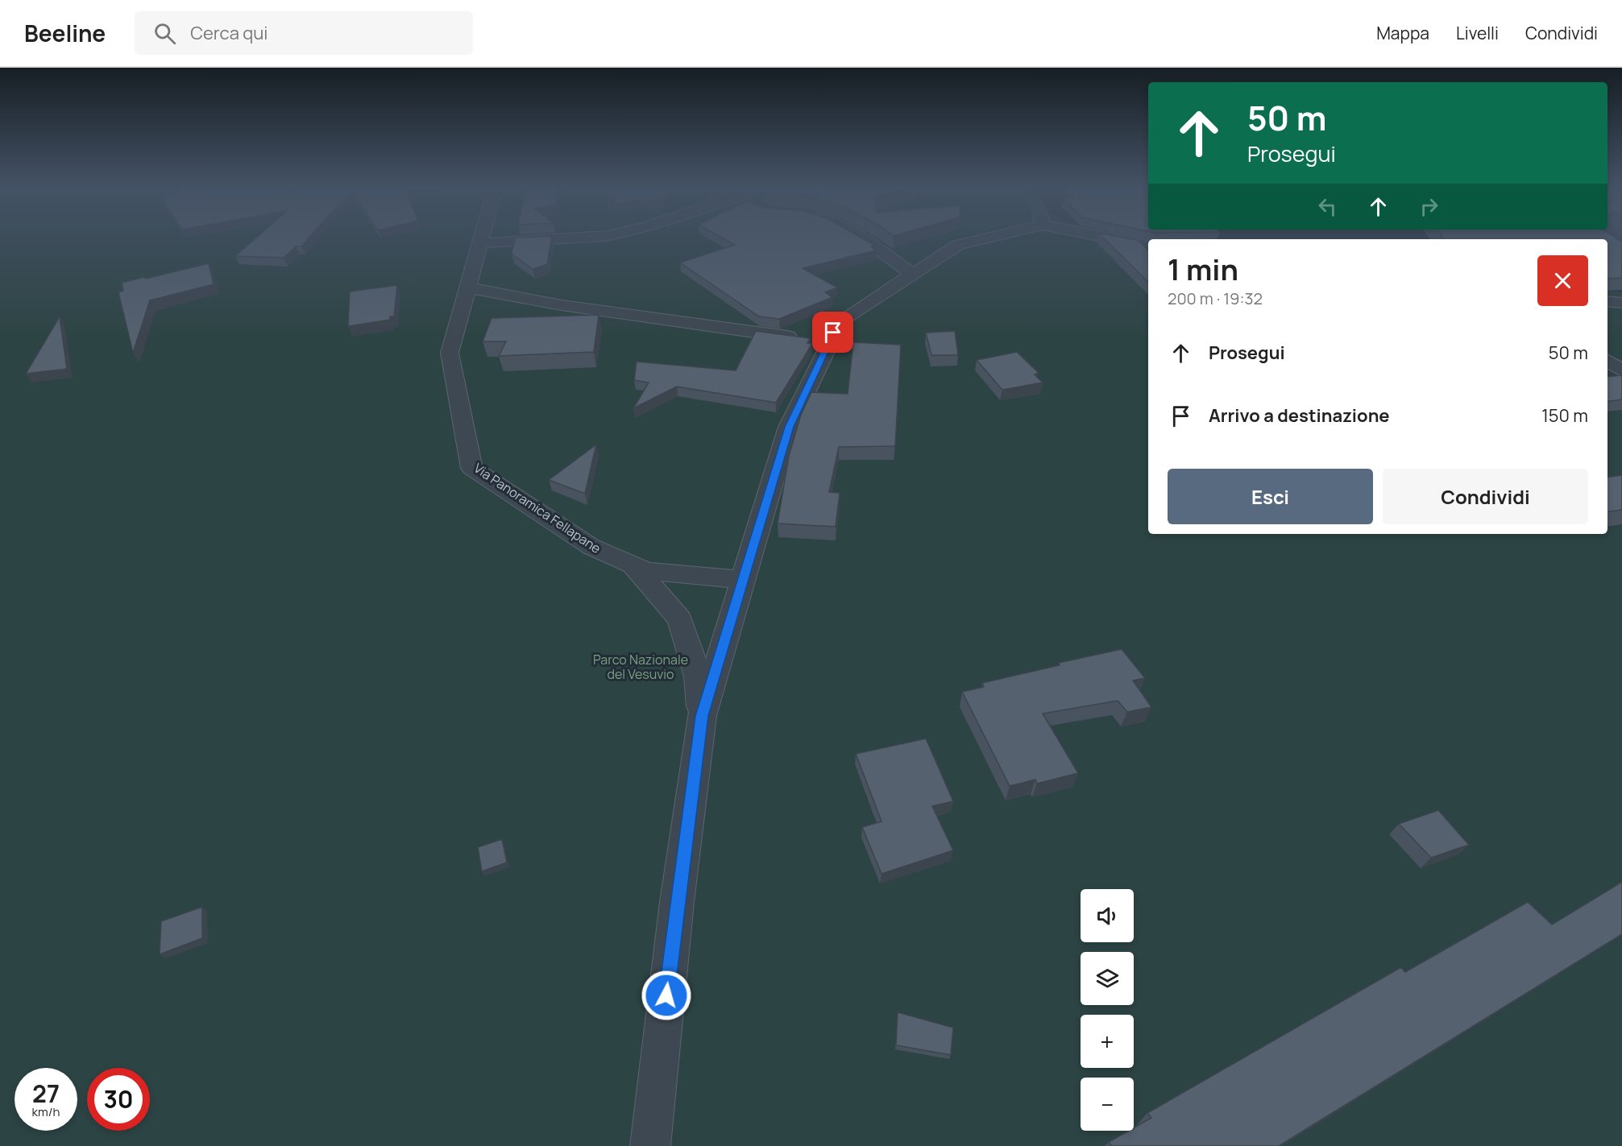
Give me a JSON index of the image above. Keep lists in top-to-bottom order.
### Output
{
  "streets": {
    "street": ["Via Panoramica Fellapane"]
  },
  "parks": ["Parco Nazionale del Vesuvio"],
  "page": {
    "header": "Beeline",
    "search": "Cerca qui",
    "nav": ["Mappa", "Livelli", "Condividi"],
    "turn": ["50 m", "Prosegui"],
    "heading": ["1 min", "200 m · 19:32"],
    "list": [
      {
        "name": "Prosegui",
        "value": "50 m"
      },
      {
        "name": "Arrivo a destinazione",
        "value": "150 m"
      }
    ],
    "buttons": ["Esci", "Condividi"],
    "map_buttons": ["+", "−"],
    "speed": "27 km/h",
    "limit": "30"
  }
}
